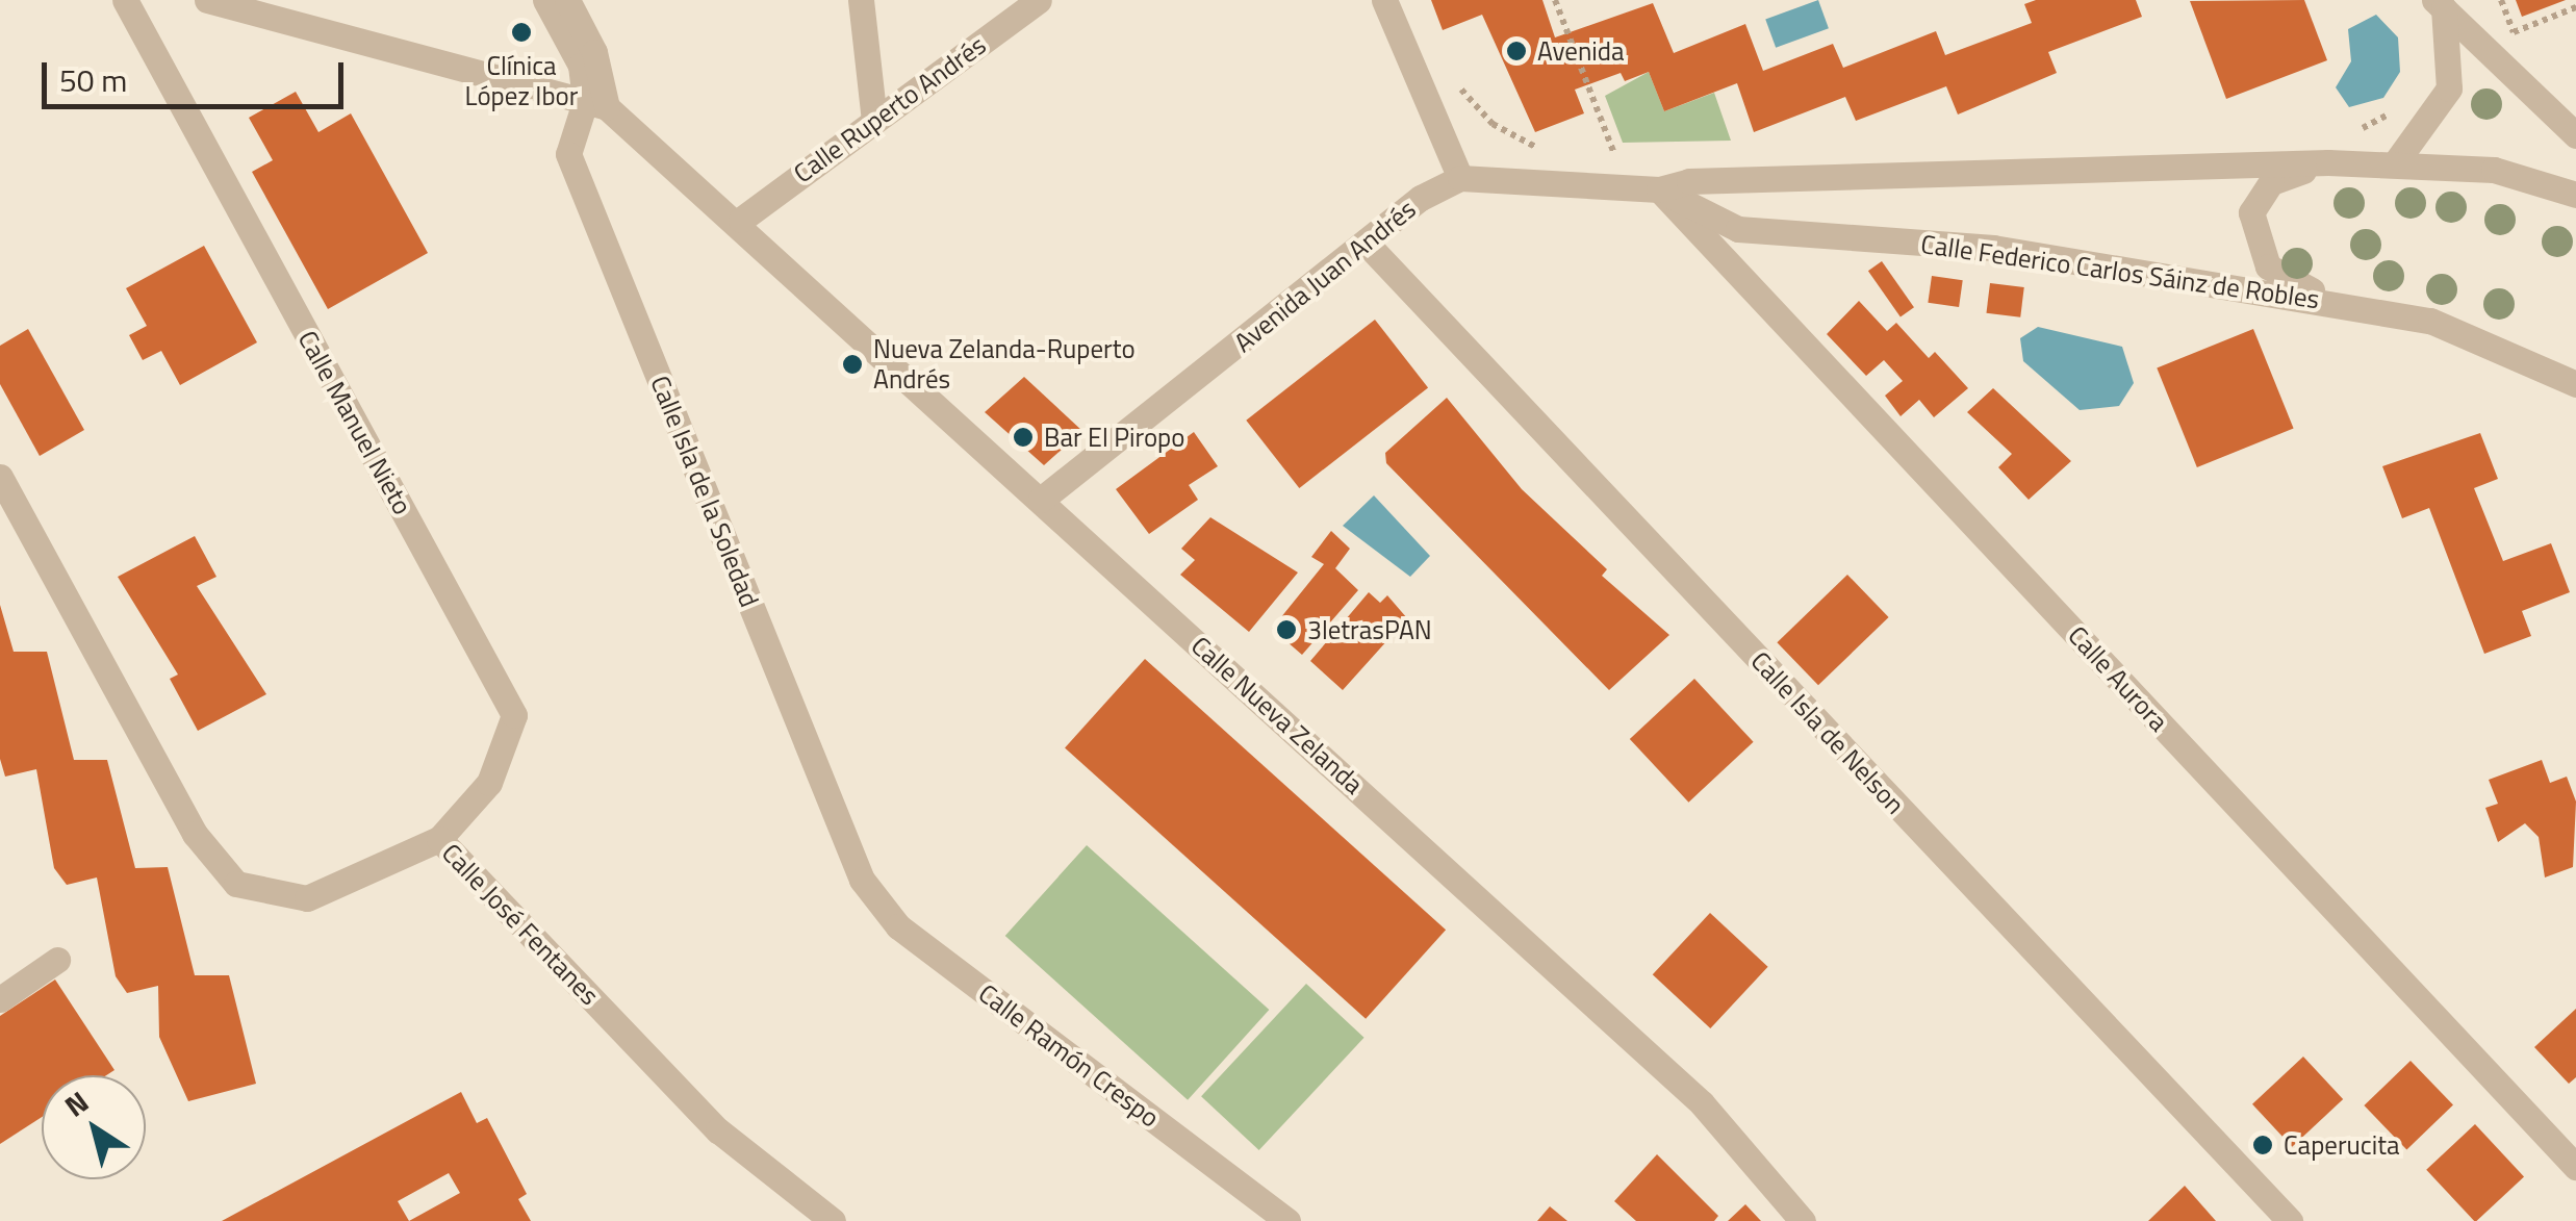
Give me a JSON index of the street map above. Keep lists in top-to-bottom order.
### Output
{
  "streets": {
    "street": [
      "Calle Ruperto Andrés",
      "Calle Federico Carlos Sáinz de Robles",
      "Avenida Juan Andrés",
      "Calle Manuel Nieto",
      "Calle Isla de la Soledad",
      "Calle Aurora",
      "Calle Nueva Zelanda",
      "Calle Isla de Nelson",
      "Calle José Fentanes",
      "Calle Ramón Crespo"
    ]
  },
  "crossings": [
    ["Calle Ruperto Andrés", "Calle Nueva Zelanda"],
    ["Calle Federico Carlos Sáinz de Robles", "Avenida Juan Andrés"],
    ["Calle Federico Carlos Sáinz de Robles", "Calle Aurora"],
    ["Avenida Juan Andrés", "Calle Nueva Zelanda"],
    ["Avenida Juan Andrés", "Calle Isla de Nelson"],
    ["Calle Manuel Nieto", "Calle José Fentanes"],
    ["Calle Isla de la Soledad", "Calle Nueva Zelanda"],
    ["Calle Isla de la Soledad", "Calle Ramón Crespo"]
  ],
  "places": [
    "Clínica López Ibor",
    "Avenida",
    "Nueva Zelanda-Ruperto Andrés",
    "Bar El Piropo",
    "3letrasPAN",
    "Caperucita"
  ],
  "scale_bar": "50 m",
  "north": "top left"
}
